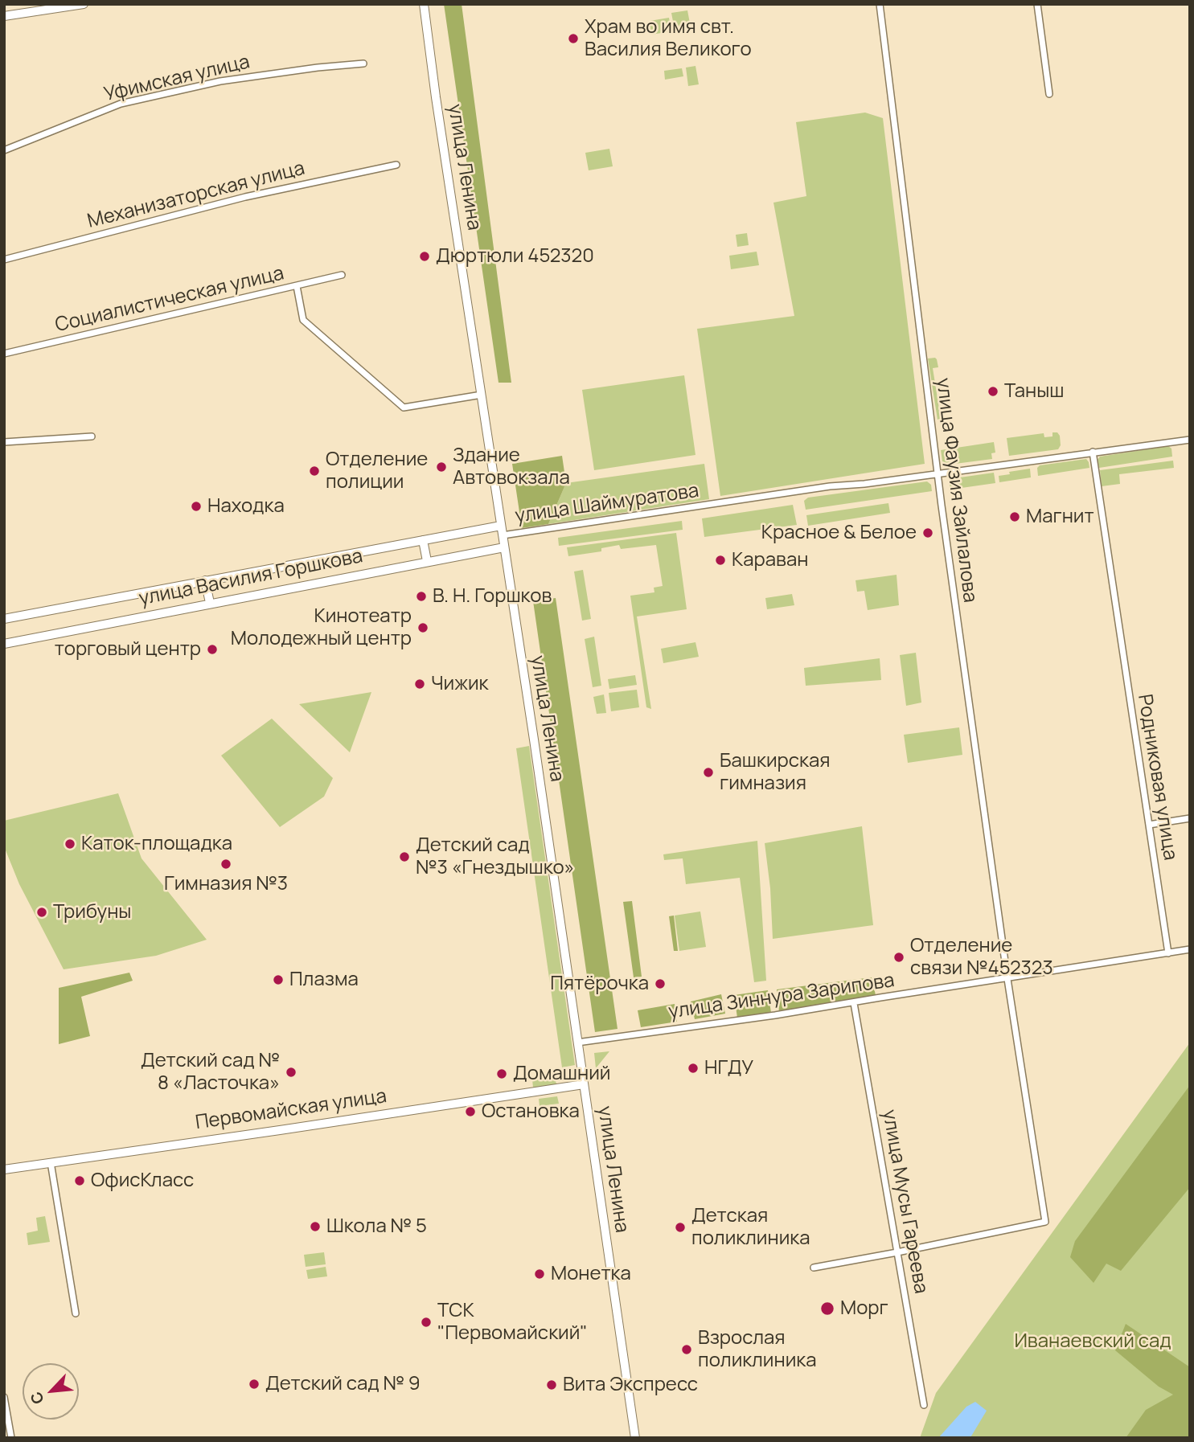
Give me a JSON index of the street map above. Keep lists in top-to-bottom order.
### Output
{
  "streets": {
    "main road": ["улица Ленина", "улица Василия Горшкова", "Первомайская улица"],
    "street": [
      "Уфимская улица",
      "Механизаторская улица",
      "Социалистическая улица",
      "улица Фаузия Зайлалова",
      "улица Шаймуратова",
      "Родниковая улица",
      "улица Зиннура Зарипова",
      "улица Мусы Гареева"
    ]
  },
  "crossings": [
    ["улица Ленина", "улица Шаймуратова"],
    ["улица Ленина", "улица Василия Горшкова"],
    ["улица Ленина", "улица Зиннура Зарипова"],
    ["улица Ленина", "Первомайская улица"],
    ["улица Фаузия Зайлалова", "улица Шаймуратова"],
    ["улица Фаузия Зайлалова", "улица Зиннура Зарипова"],
    ["улица Фаузия Зайлалова", "улица Мусы Гареева"],
    ["улица Шаймуратова", "Родниковая улица"],
    ["Родниковая улица", "улица Зиннура Зарипова"],
    ["улица Зиннура Зарипова", "улица Мусы Гареева"]
  ],
  "parks": ["Иванаевский сад"],
  "places": [
    "Храм во имя свт. Василия Великого",
    "Дюртюли 452320",
    "Таныш",
    "Здание Автовокзала",
    "Отделение полиции",
    "Находка",
    "Магнит",
    "Красное & Белое",
    "Караван",
    "В. Н. Горшков",
    "Кинотеатр Молодежный центр",
    "торговый центр",
    "Чижик",
    "Башкирская гимназия",
    "Каток-площадка",
    "Детский сад №3 «Гнездышко»",
    "Гимназия №3",
    "Трибуны",
    "Отделение связи №452323",
    "Плазма",
    "Пятёрочка",
    "НГДУ",
    "Детский сад № 8 «Ласточка»",
    "Домашний",
    "Остановка",
    "ОфисКласс",
    "Школа № 5",
    "Детская поликлиника",
    "Монетка",
    "Морг",
    "ТСК \"Первомайский\"",
    "Взрослая поликлиника",
    "Детский сад № 9",
    "Вита Экспресс"
  ],
  "north": "bottom left"
}
